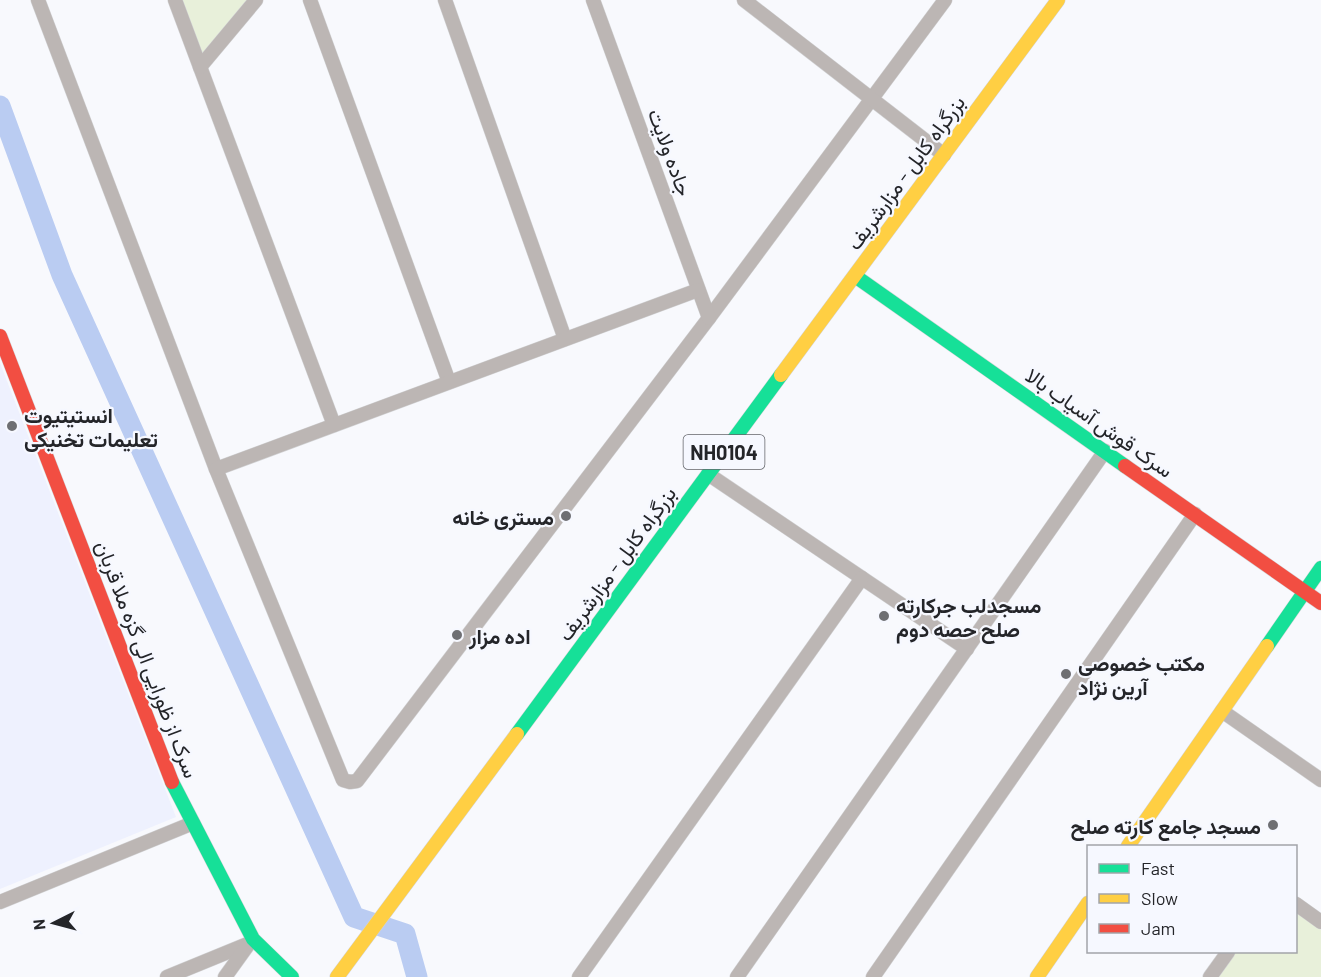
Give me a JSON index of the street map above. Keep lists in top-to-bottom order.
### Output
{
  "streets": {
    "main road": [
      "بزرگراه کابل - مزارشریف",
      "سرک قوش آسیاب بالا",
      "NH0104",
      "سرک از ظورایی الی گزه ملا قربان"
    ],
    "street": ["جاده ولایت"]
  },
  "crossings": [
    ["بزرگراه کابل - مزارشریف", "سرک قوش آسیاب بالا"]
  ],
  "places": [
    "انستیتیوت تعلیمات تخنیکی",
    "مستری خانه",
    "مسجدلب جرکارته صلح حصه دوم",
    "اده مزار",
    "مکتب خصوصی آرین نژاد",
    "مسجد جامع کارته صلح"
  ],
  "legend": ["Fast", "Slow", "Jam"],
  "north": "left"
}
